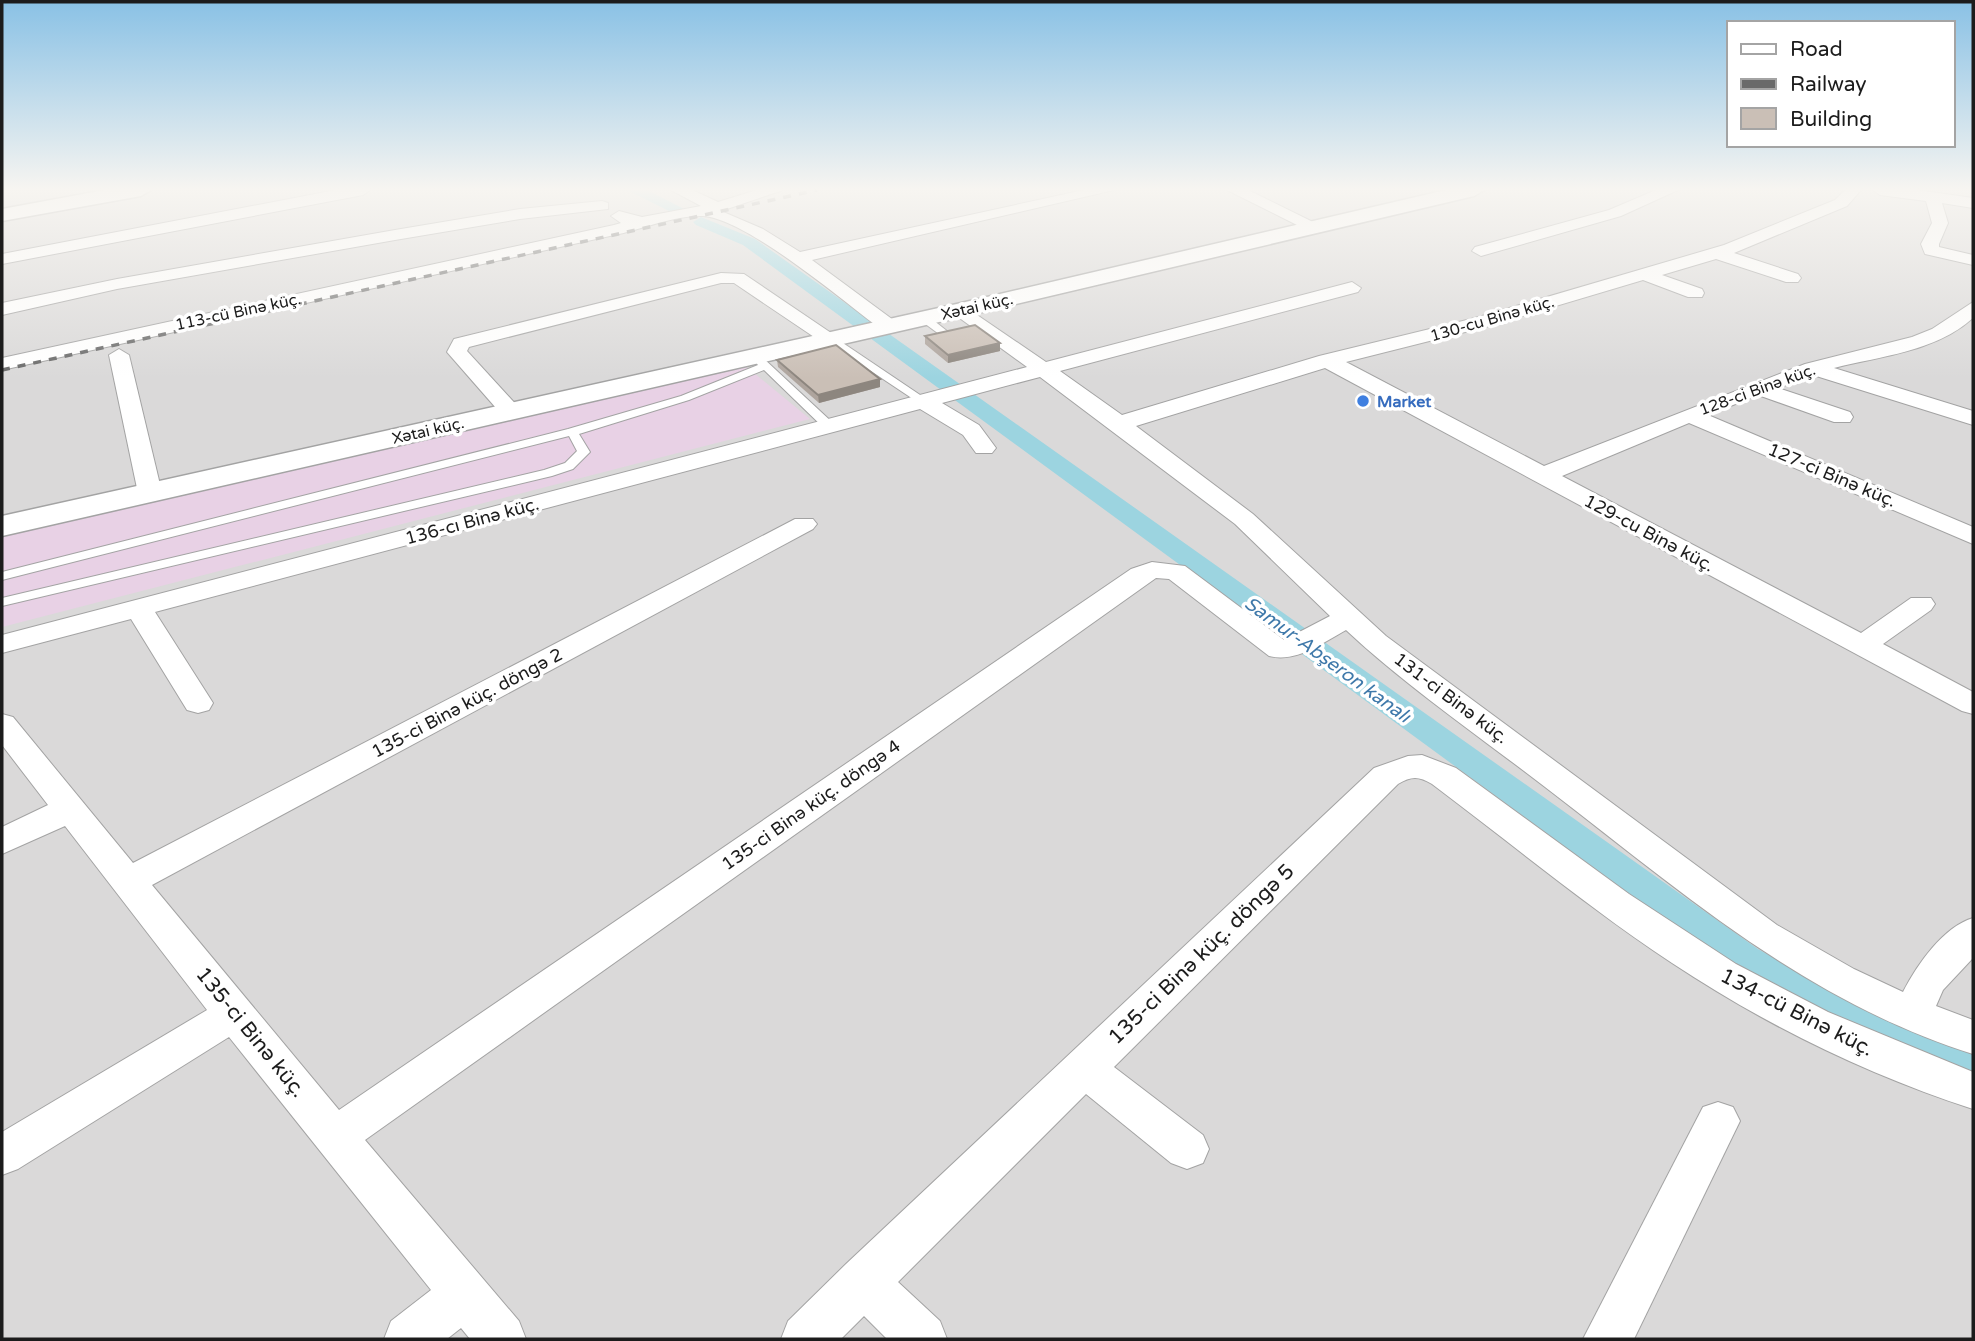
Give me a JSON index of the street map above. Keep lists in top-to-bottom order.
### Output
{
  "streets": {
    "street": [
      "Xətai küç.",
      "113-cü Binə küç.",
      "130-cu Binə küç.",
      "128-ci Binə küç.",
      "127-ci Binə küç.",
      "136-cı Binə küç.",
      "129-cu Binə küç.",
      "131-ci Binə küç.",
      "135-ci Binə küç. döngə 2",
      "135-ci Binə küç. döngə 4",
      "135-ci Binə küç. döngə 5",
      "134-cü Binə küç.",
      "135-ci Binə küç."
    ]
  },
  "crossings": [
    ["Xətai küç.", "131-ci Binə küç."],
    ["130-cu Binə küç.", "129-cu Binə küç."],
    ["130-cu Binə küç.", "131-ci Binə küç."],
    ["128-ci Binə küç.", "127-ci Binə küç."],
    ["128-ci Binə küç.", "129-cu Binə küç."],
    ["136-cı Binə küç.", "131-ci Binə küç."],
    ["131-ci Binə küç.", "135-ci Binə küç. döngə 4"],
    ["135-ci Binə küç. döngə 2", "135-ci Binə küç."],
    ["135-ci Binə küç. döngə 4", "135-ci Binə küç."],
    ["135-ci Binə küç. döngə 5", "134-cü Binə küç."]
  ],
  "water": ["Samur-Abşeron kanalı"],
  "places": ["Market"],
  "legend": ["Road", "Railway", "Building"]
}
